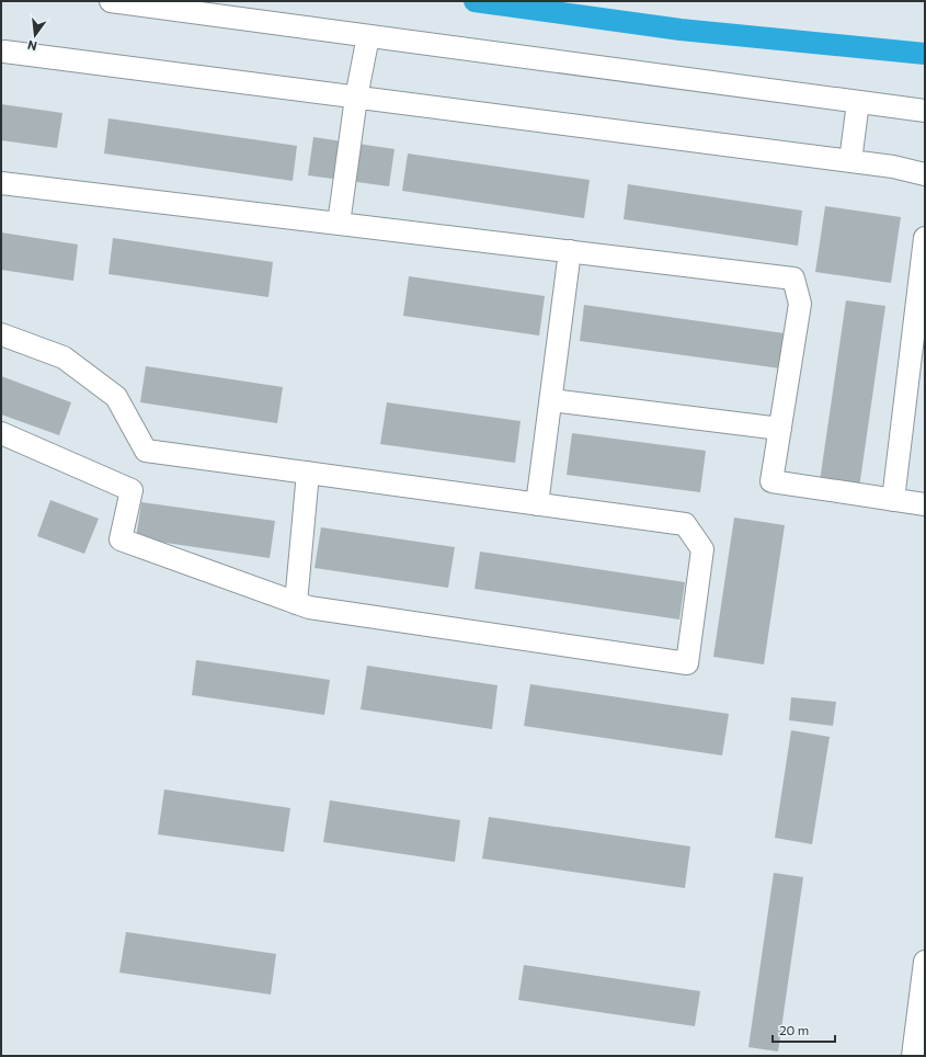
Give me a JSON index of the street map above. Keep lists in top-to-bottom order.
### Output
{
  "scale_bar": "20 m",
  "north": "bottom"
}
